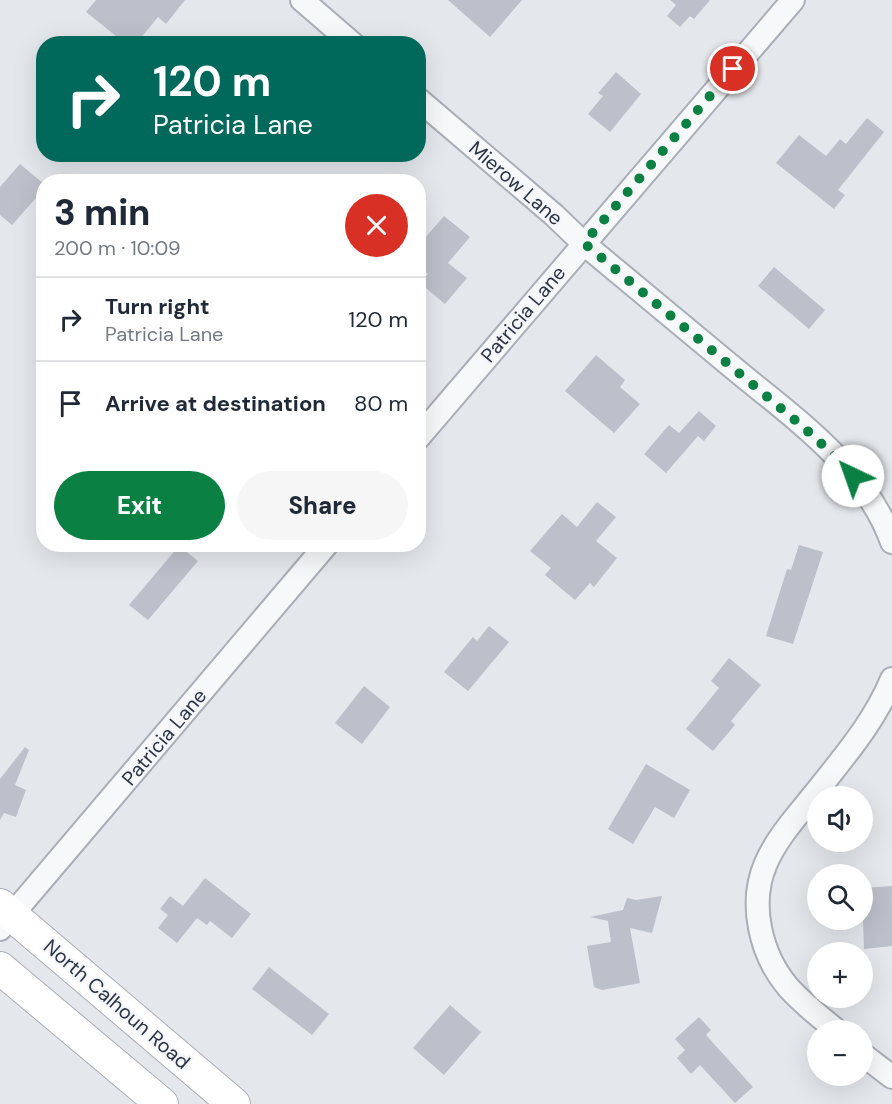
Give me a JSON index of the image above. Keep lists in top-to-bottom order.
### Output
{
  "streets": {
    "main road": ["North Calhoun Road"],
    "street": ["Mierow Lane", "Patricia Lane"]
  },
  "crossings": [
    ["Mierow Lane", "Patricia Lane"],
    ["Patricia Lane", "North Calhoun Road"]
  ],
  "page": {
    "turn": ["120 m", "Patricia Lane"],
    "heading": ["3 min", "200 m · 10:09"],
    "list": [
      {
        "name": "Turn right",
        "note": "Patricia Lane",
        "value": "120 m"
      },
      {
        "name": "Arrive at destination",
        "value": "80 m"
      }
    ],
    "buttons": ["Exit", "Share"],
    "map_buttons": ["+", "−"]
  }
}
